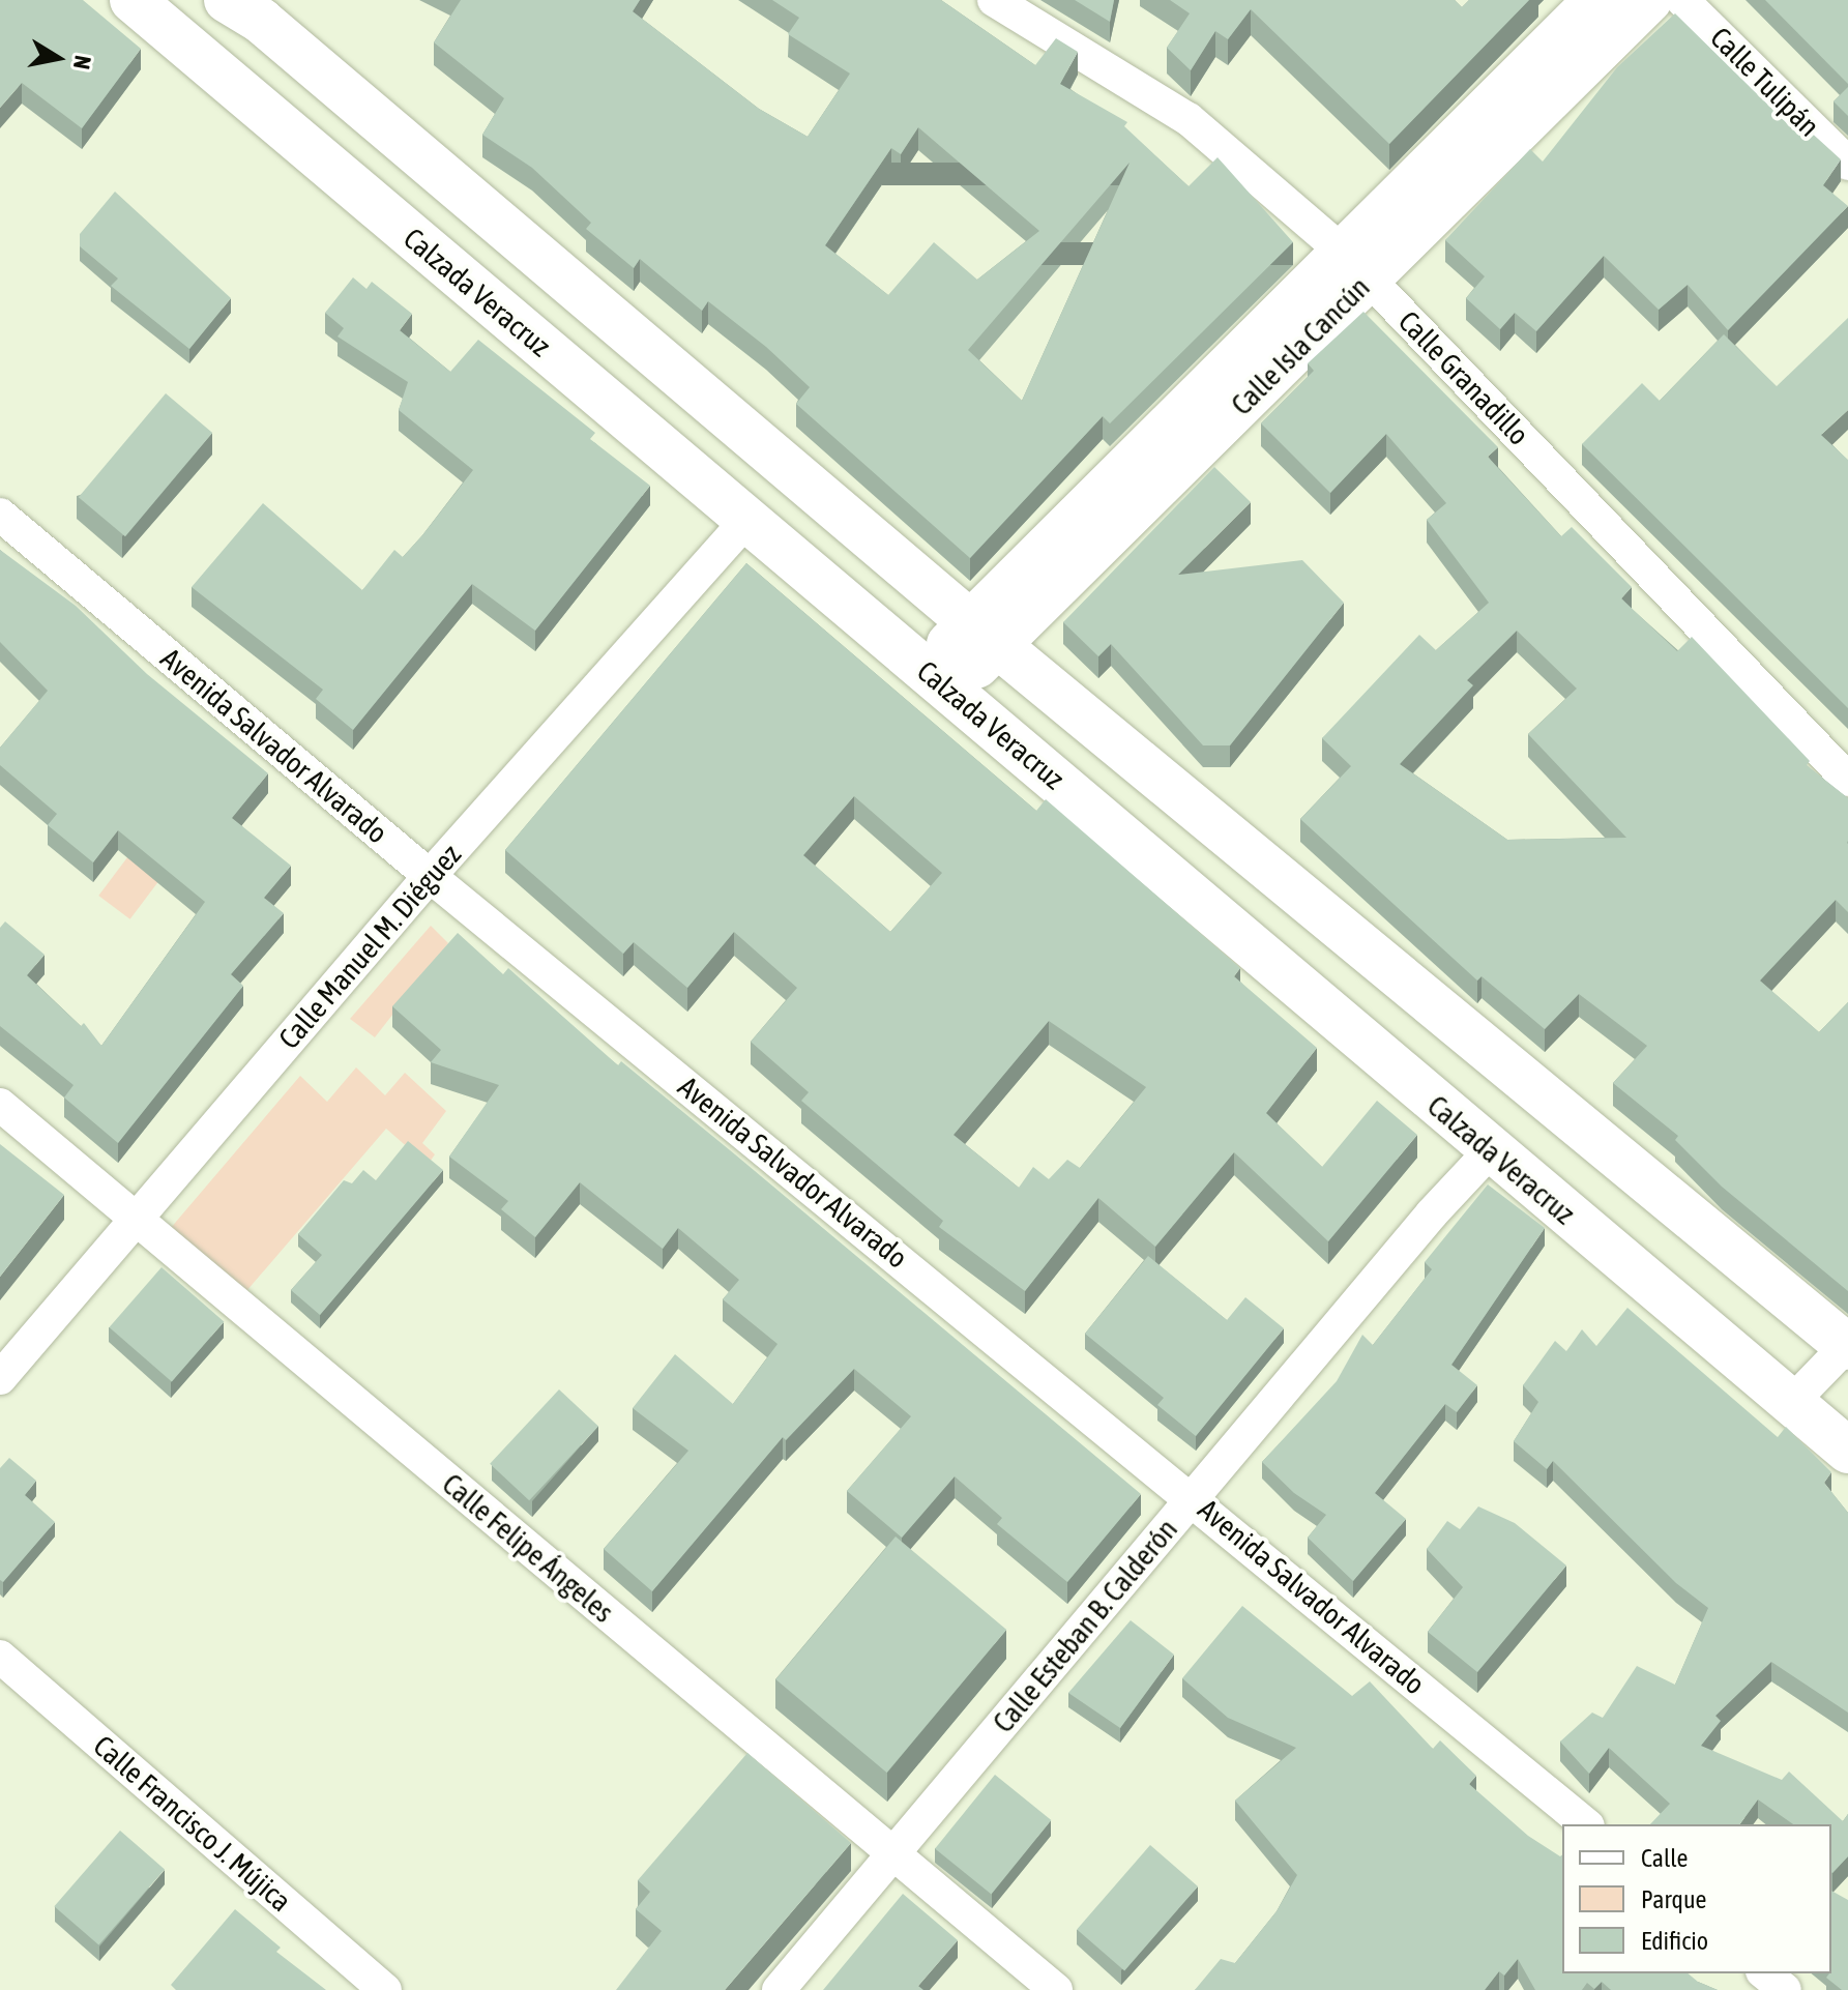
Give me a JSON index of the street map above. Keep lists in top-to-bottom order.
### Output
{
  "streets": {
    "main road": ["Calzada Veracruz", "Calle Isla Cancún"],
    "street": [
      "Calle Tulipán",
      "Calle Granadillo",
      "Avenida Salvador Alvarado",
      "Calle Manuel M. Diéguez",
      "Calle Felipe Ángeles",
      "Calle Esteban B. Calderón",
      "Calle Francisco J. Mújica"
    ]
  },
  "crossings": [
    ["Calzada Veracruz", "Calle Isla Cancún"],
    ["Calzada Veracruz", "Calle Manuel M. Diéguez"],
    ["Calzada Veracruz", "Calle Esteban B. Calderón"],
    ["Calle Isla Cancún", "Calle Granadillo"],
    ["Avenida Salvador Alvarado", "Calle Manuel M. Diéguez"],
    ["Avenida Salvador Alvarado", "Calle Esteban B. Calderón"],
    ["Calle Manuel M. Diéguez", "Calle Felipe Ángeles"],
    ["Calle Felipe Ángeles", "Calle Esteban B. Calderón"]
  ],
  "legend": ["Calle", "Parque", "Edificio"],
  "north": "right"
}
